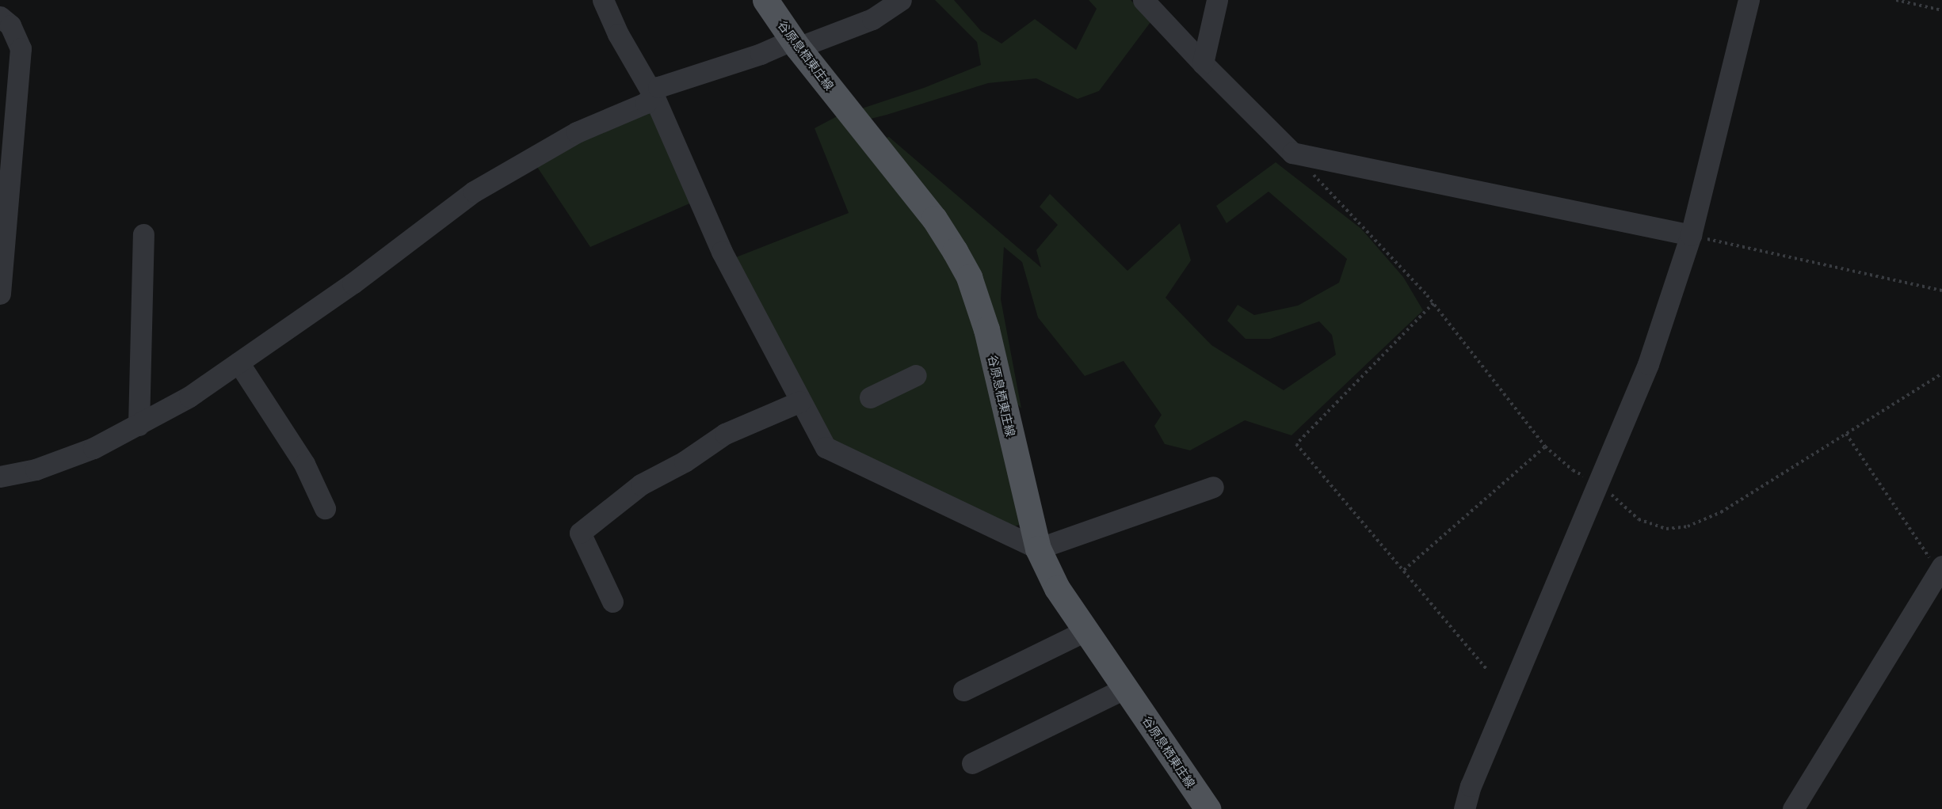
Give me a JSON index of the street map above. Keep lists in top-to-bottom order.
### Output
{
  "streets": {
    "main road": ["谷原息栖東庄線"]
  }
}
